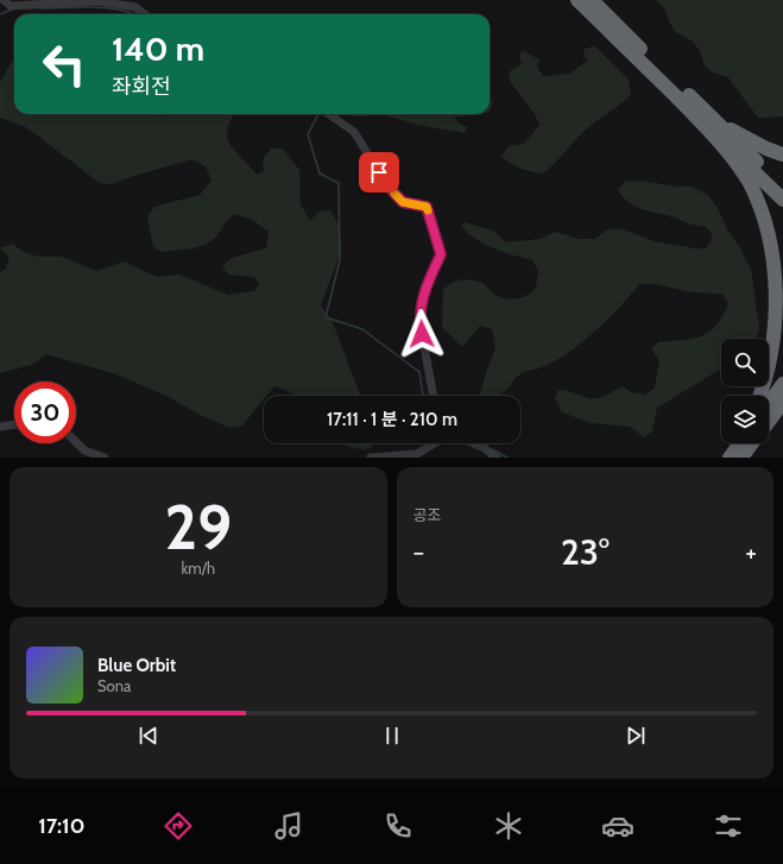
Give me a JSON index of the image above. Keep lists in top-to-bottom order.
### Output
{
  "page": {
    "turn": ["140 m", "좌회전"],
    "limit": "30",
    "trip": "17:11 · 1 분 · 210 m",
    "tile": [
      ["29", "km/h"],
      "공조"
    ],
    "heat": ["−", "23°", "+"],
    "song": ["Blue Orbit", "Sona"],
    "tabs": "17:10"
  }
}
